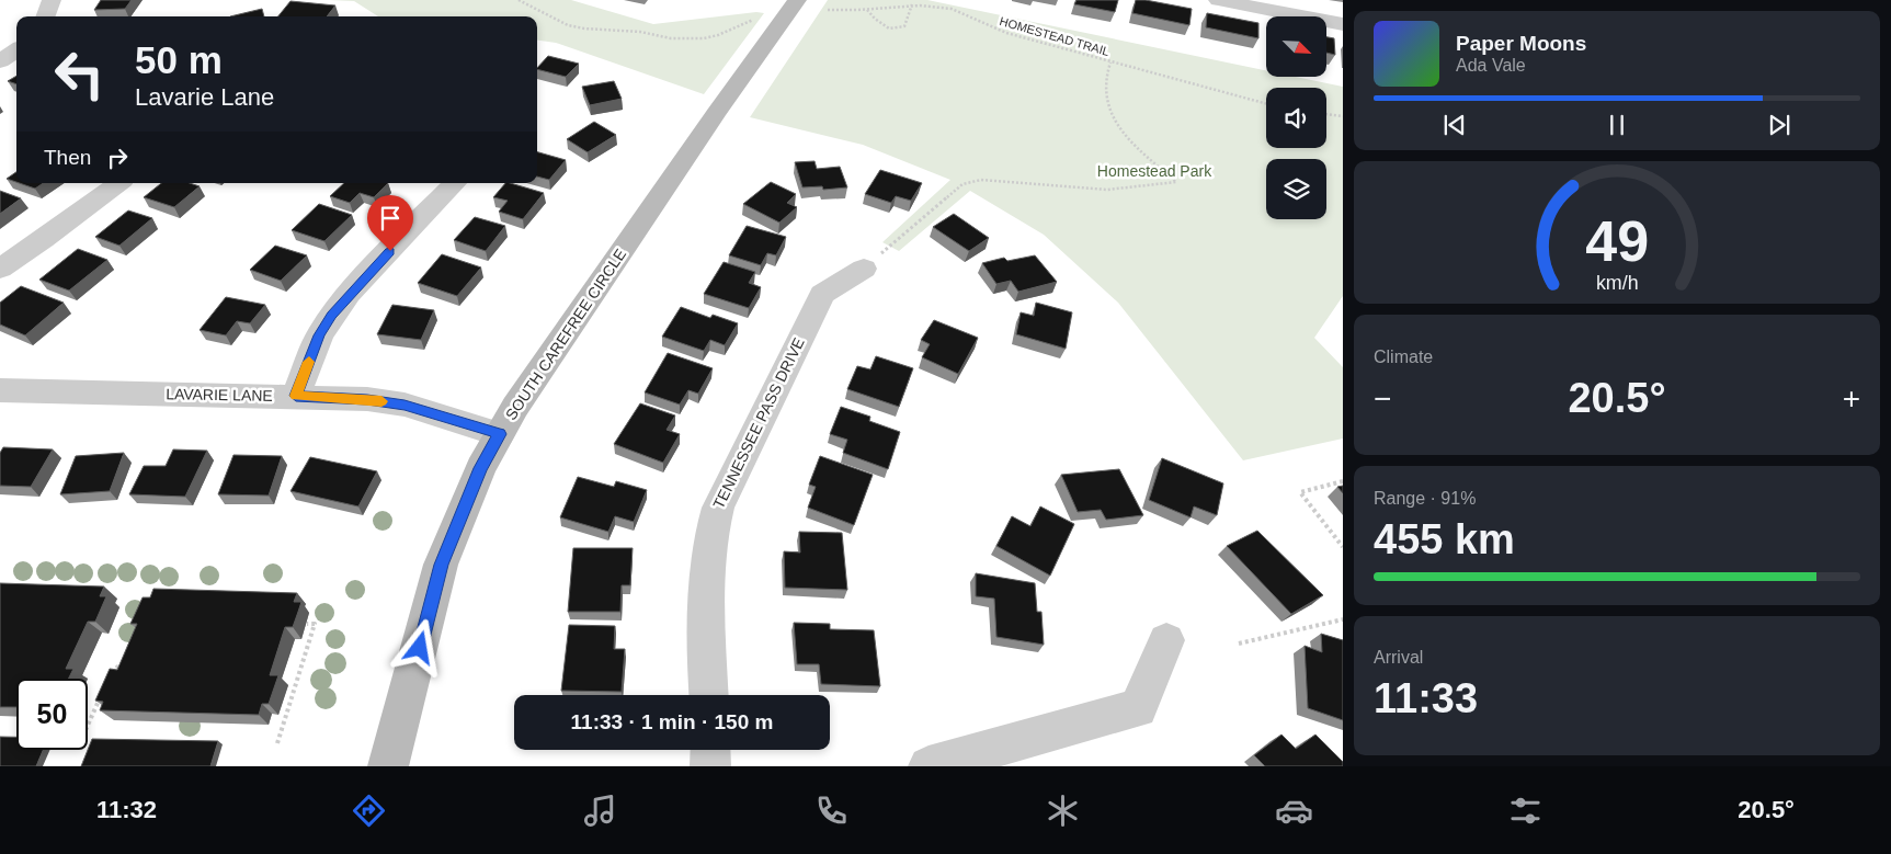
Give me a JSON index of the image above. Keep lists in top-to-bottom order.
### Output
{
  "streets": {
    "main road": ["SOUTH CAREFREE CIRCLE"],
    "street": ["LAVARIE LANE", "TENNESSEE PASS DRIVE"],
    "path": ["HOMESTEAD TRAIL"]
  },
  "crossings": [
    ["SOUTH CAREFREE CIRCLE", "LAVARIE LANE"]
  ],
  "parks": ["Homestead Park"],
  "north": "bottom right",
  "page": {
    "turn": ["50 m", "Lavarie Lane"],
    "song": ["Paper Moons", "Ada Vale"],
    "then": "Then",
    "tile": [
      "Climate",
      ["Range · 91%", "455 km"],
      ["Arrival", "11:33"]
    ],
    "heat": ["−", "20.5°", "+"],
    "limit": "50",
    "trip": "11:33 · 1 min · 150 m",
    "tabs": ["11:32", "20.5°"],
    "gauge": ["49", "km/h"]
  }
}
